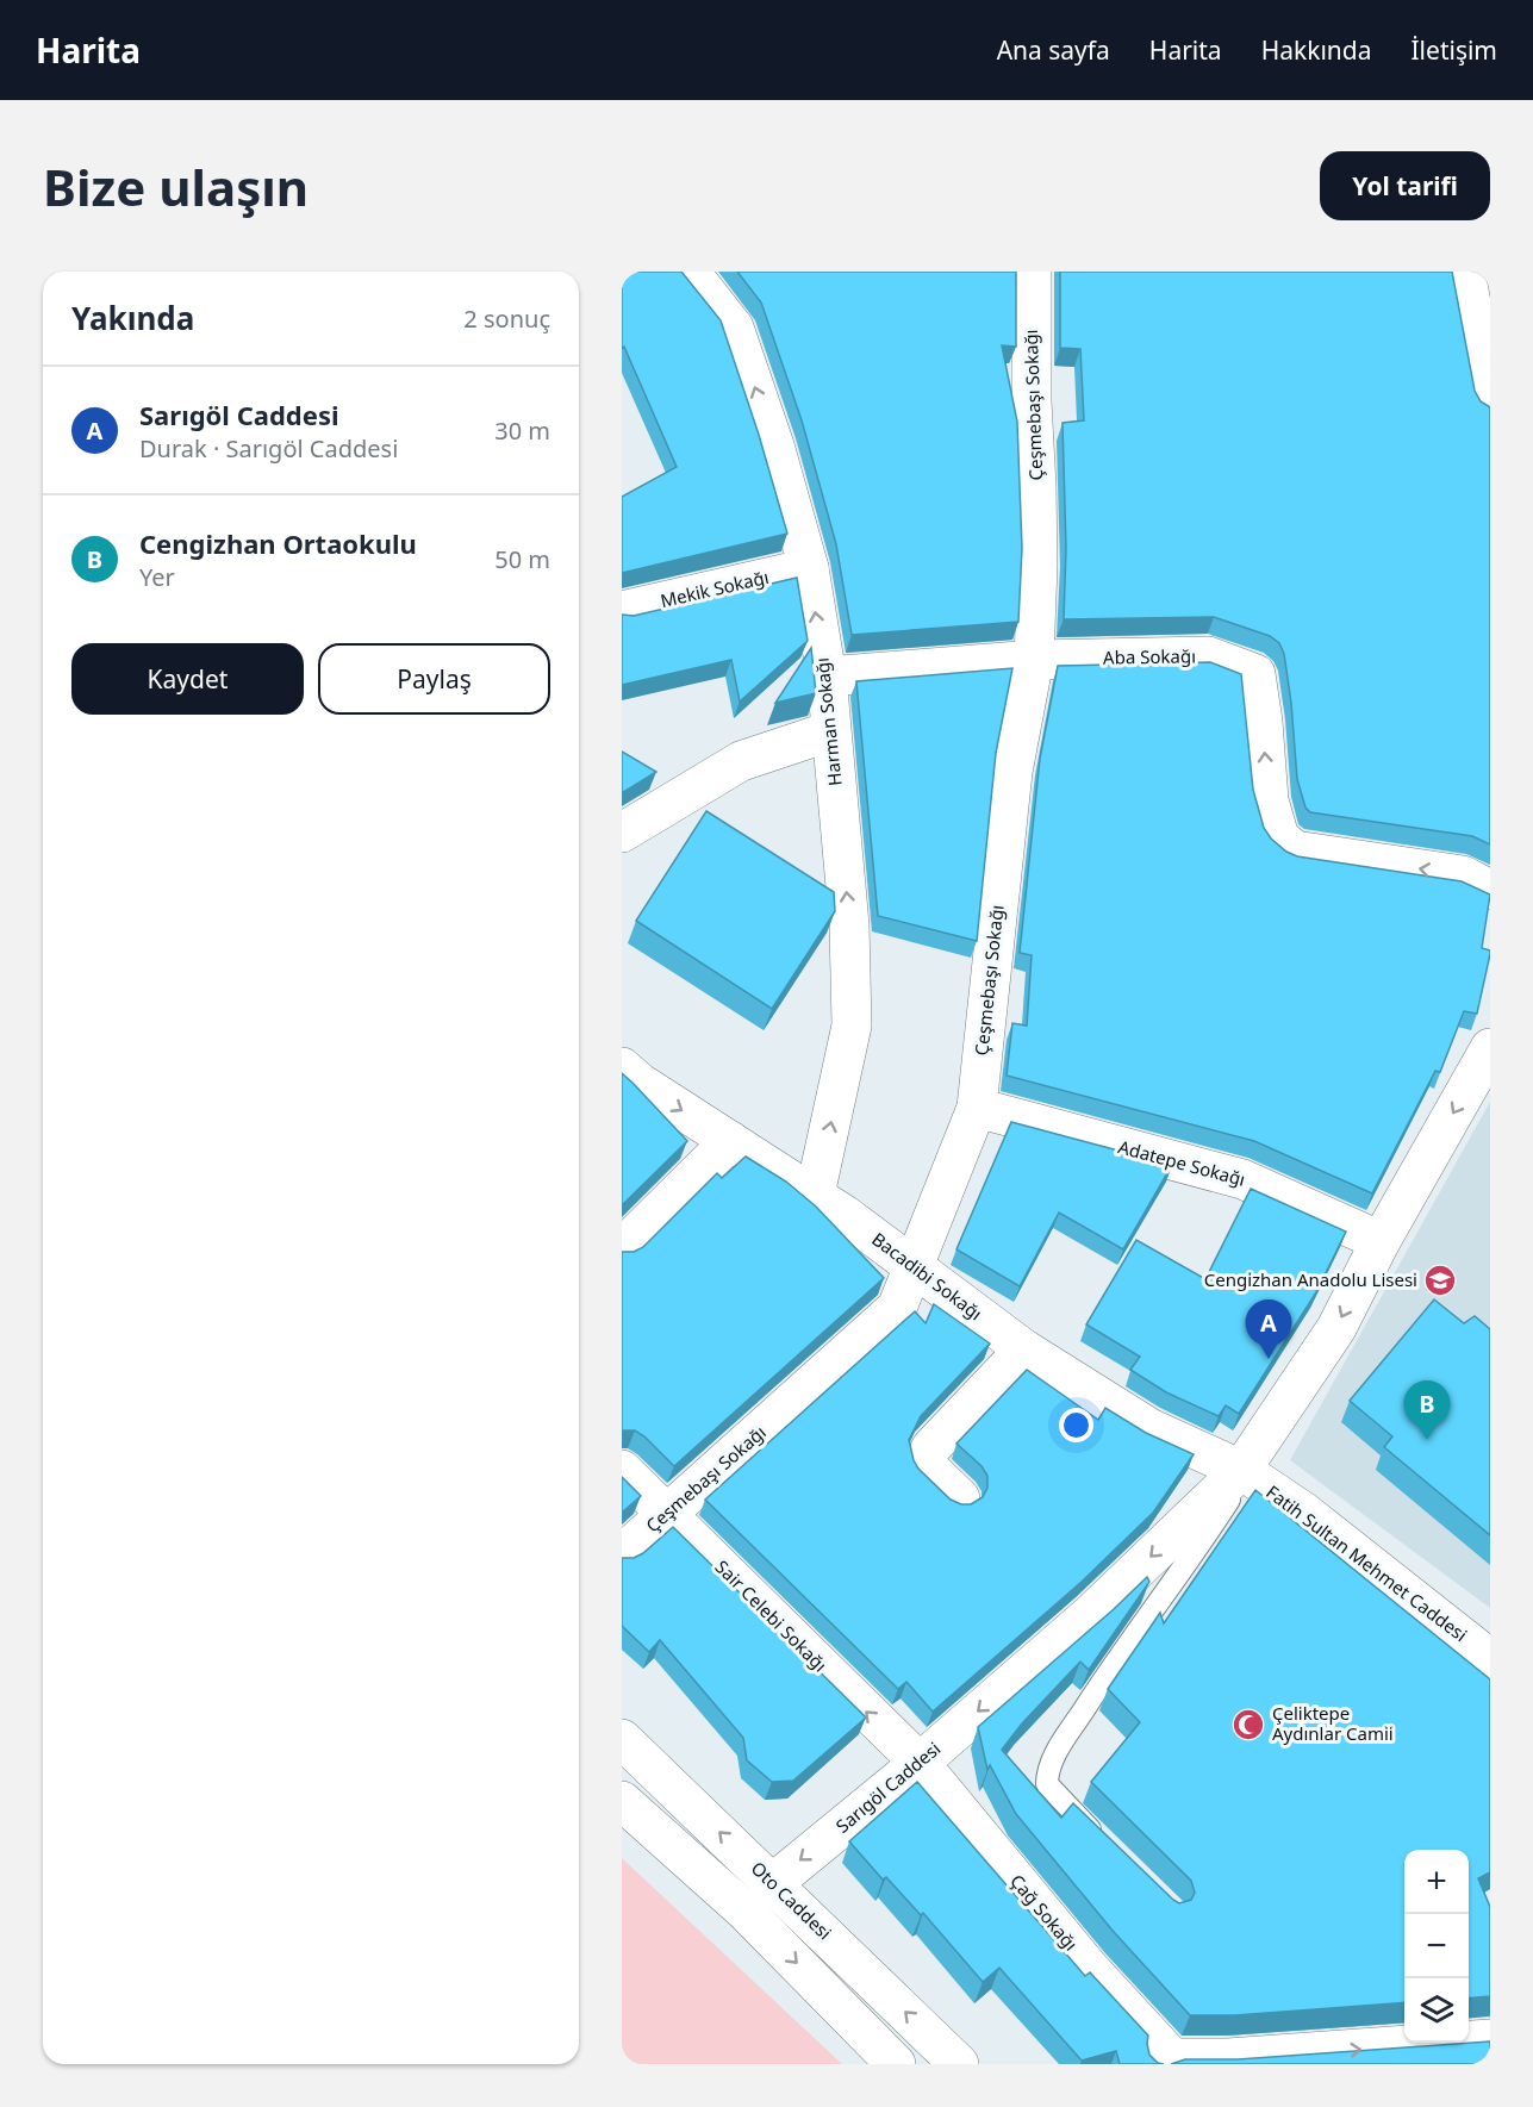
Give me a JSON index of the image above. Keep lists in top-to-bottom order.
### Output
{
  "streets": {
    "street": [
      "Çeşmebaşı Sokağı",
      "Mekik Sokağı",
      "Aba Sokağı",
      "Harman Sokağı",
      "Adatepe Sokağı",
      "Bacadibi Sokağı",
      "Fatih Sultan Mehmet Caddesi",
      "Sair Celebi Sokağı",
      "Sarıgöl Caddesi",
      "Oto Caddesi",
      "Çağ Sokağı"
    ]
  },
  "crossings": [
    ["Çeşmebaşı Sokağı", "Aba Sokağı"],
    ["Çeşmebaşı Sokağı", "Adatepe Sokağı"],
    ["Çeşmebaşı Sokağı", "Bacadibi Sokağı"],
    ["Çeşmebaşı Sokağı", "Sair Celebi Sokağı"],
    ["Mekik Sokağı", "Harman Sokağı"],
    ["Aba Sokağı", "Harman Sokağı"],
    ["Harman Sokağı", "Bacadibi Sokağı"],
    ["Adatepe Sokağı", "Sarıgöl Caddesi"],
    ["Bacadibi Sokağı", "Fatih Sultan Mehmet Caddesi"],
    ["Bacadibi Sokağı", "Sarıgöl Caddesi"],
    ["Fatih Sultan Mehmet Caddesi", "Sarıgöl Caddesi"],
    ["Sair Celebi Sokağı", "Sarıgöl Caddesi"],
    ["Sair Celebi Sokağı", "Çağ Sokağı"],
    ["Sarıgöl Caddesi", "Oto Caddesi"],
    ["Sarıgöl Caddesi", "Çağ Sokağı"]
  ],
  "one_way": [
    "Aba Sokağı",
    "Harman Sokağı",
    "Sarıgöl Caddesi",
    "Çağ Sokağı"
  ],
  "places": {
    "school or university": ["Cengizhan Anadolu Lisesi"],
    "mosque": ["Çeliktepe Aydınlar Camii"]
  },
  "page": {
    "header": "Harita",
    "nav": [
      "Ana sayfa",
      "Harita",
      "Hakkında",
      "İletişim"
    ],
    "buttons": [
      "Yol tarifi",
      ["Kaydet", "Paylaş"]
    ],
    "title": "Bize ulaşın",
    "heading": ["Yakında", "2 sonuç"],
    "list": [
      {
        "mark": "A",
        "name": "Sarıgöl Caddesi",
        "note": "Durak · Sarıgöl Caddesi",
        "value": "30 m"
      },
      {
        "mark": "B",
        "name": "Cengizhan Ortaokulu",
        "note": "Yer",
        "value": "50 m"
      }
    ],
    "pins": ["A", "B"],
    "map_buttons": ["+", "−"]
  }
}
